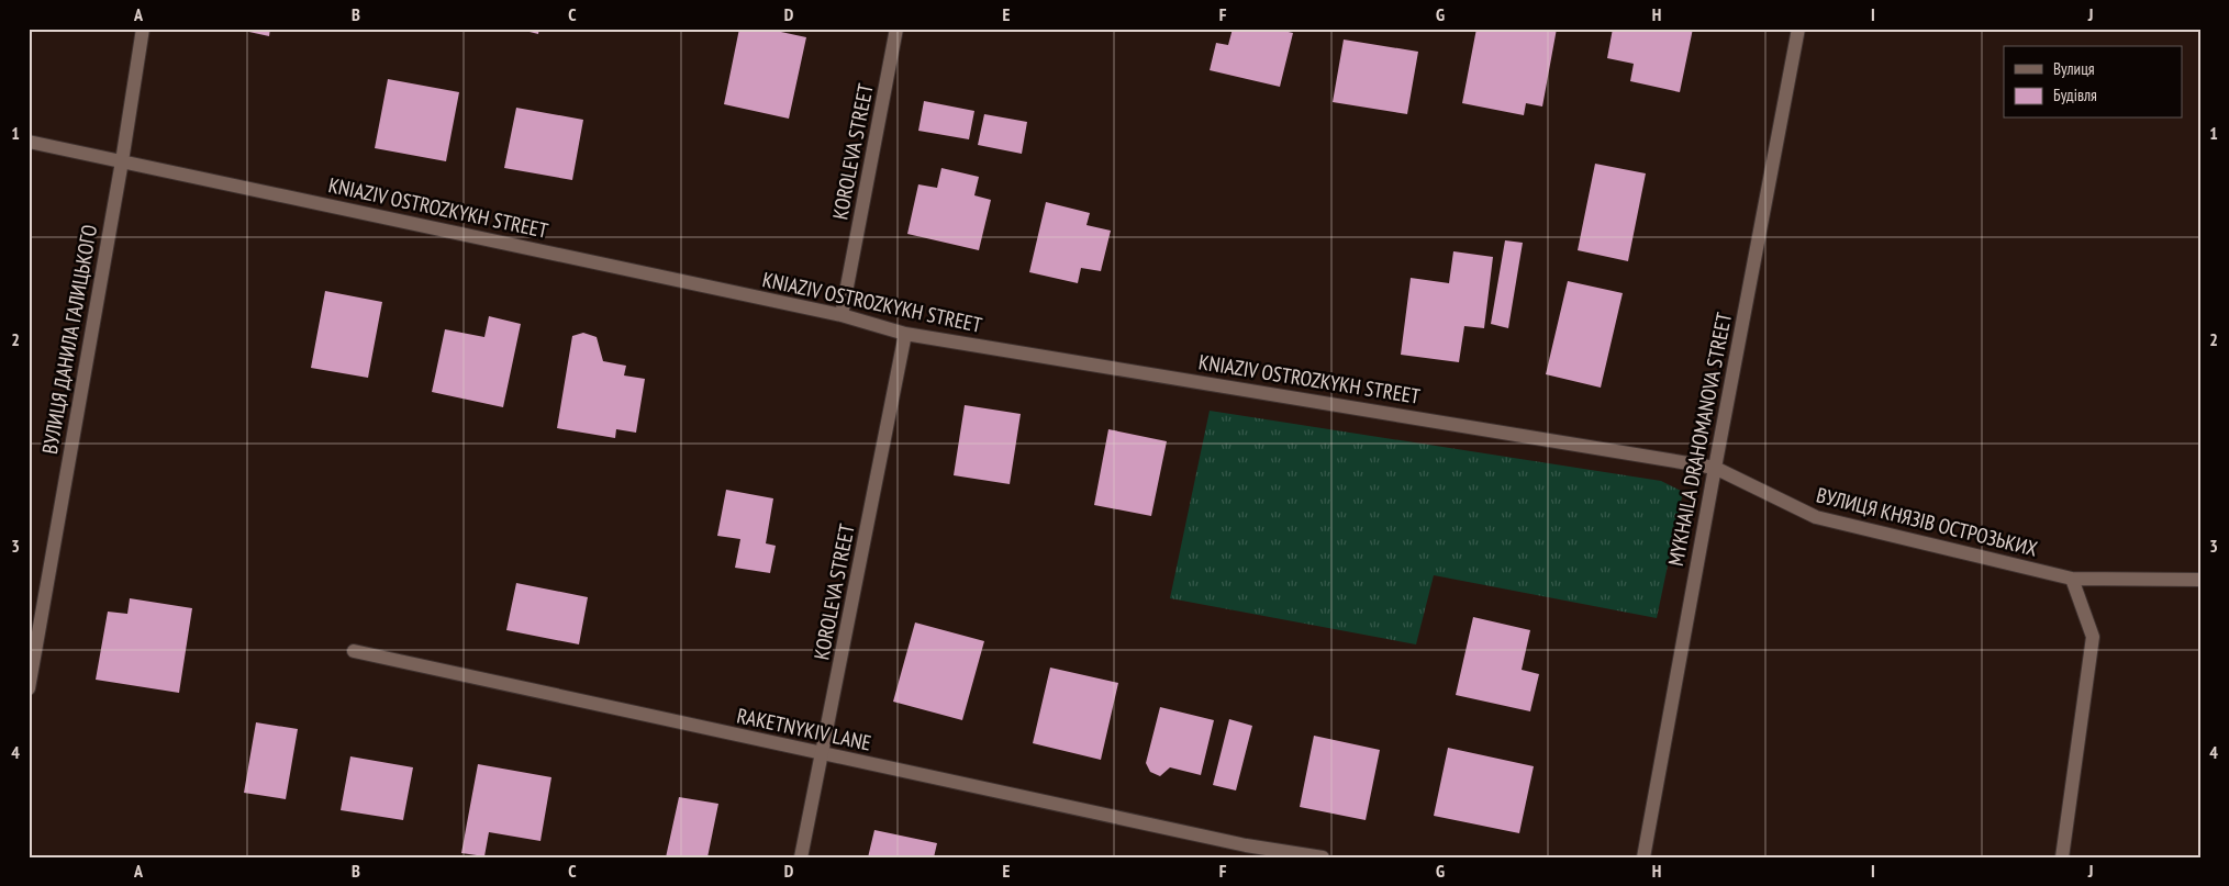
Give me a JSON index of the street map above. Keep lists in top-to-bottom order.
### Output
{
  "streets": {
    "street": [
      "KOROLEVA STREET",
      "KNIAZIV OSTROZKYKH STREET",
      "ВУЛИЦЯ ДАНИЛА ГАЛИЦЬКОГО",
      "MYKHAILA DRAHOMANOVA STREET",
      "ВУЛИЦЯ КНЯЗІВ ОСТРОЗЬКИХ",
      "RAKETNYKIV LANE"
    ]
  },
  "crossings": [
    ["KOROLEVA STREET", "KNIAZIV OSTROZKYKH STREET"],
    ["KOROLEVA STREET", "RAKETNYKIV LANE"],
    ["KNIAZIV OSTROZKYKH STREET", "ВУЛИЦЯ ДАНИЛА ГАЛИЦЬКОГО"],
    ["KNIAZIV OSTROZKYKH STREET", "MYKHAILA DRAHOMANOVA STREET"],
    ["KNIAZIV OSTROZKYKH STREET", "ВУЛИЦЯ КНЯЗІВ ОСТРОЗЬКИХ"],
    ["MYKHAILA DRAHOMANOVA STREET", "ВУЛИЦЯ КНЯЗІВ ОСТРОЗЬКИХ"]
  ],
  "legend": ["Вулиця", "Будівля"],
  "grid": {
    "columns": [
      "A",
      "B",
      "C",
      "D",
      "E",
      "F",
      "G",
      "H",
      "I",
      "J"
    ],
    "rows": [
      "1",
      "2",
      "3",
      "4"
    ]
  }
}
